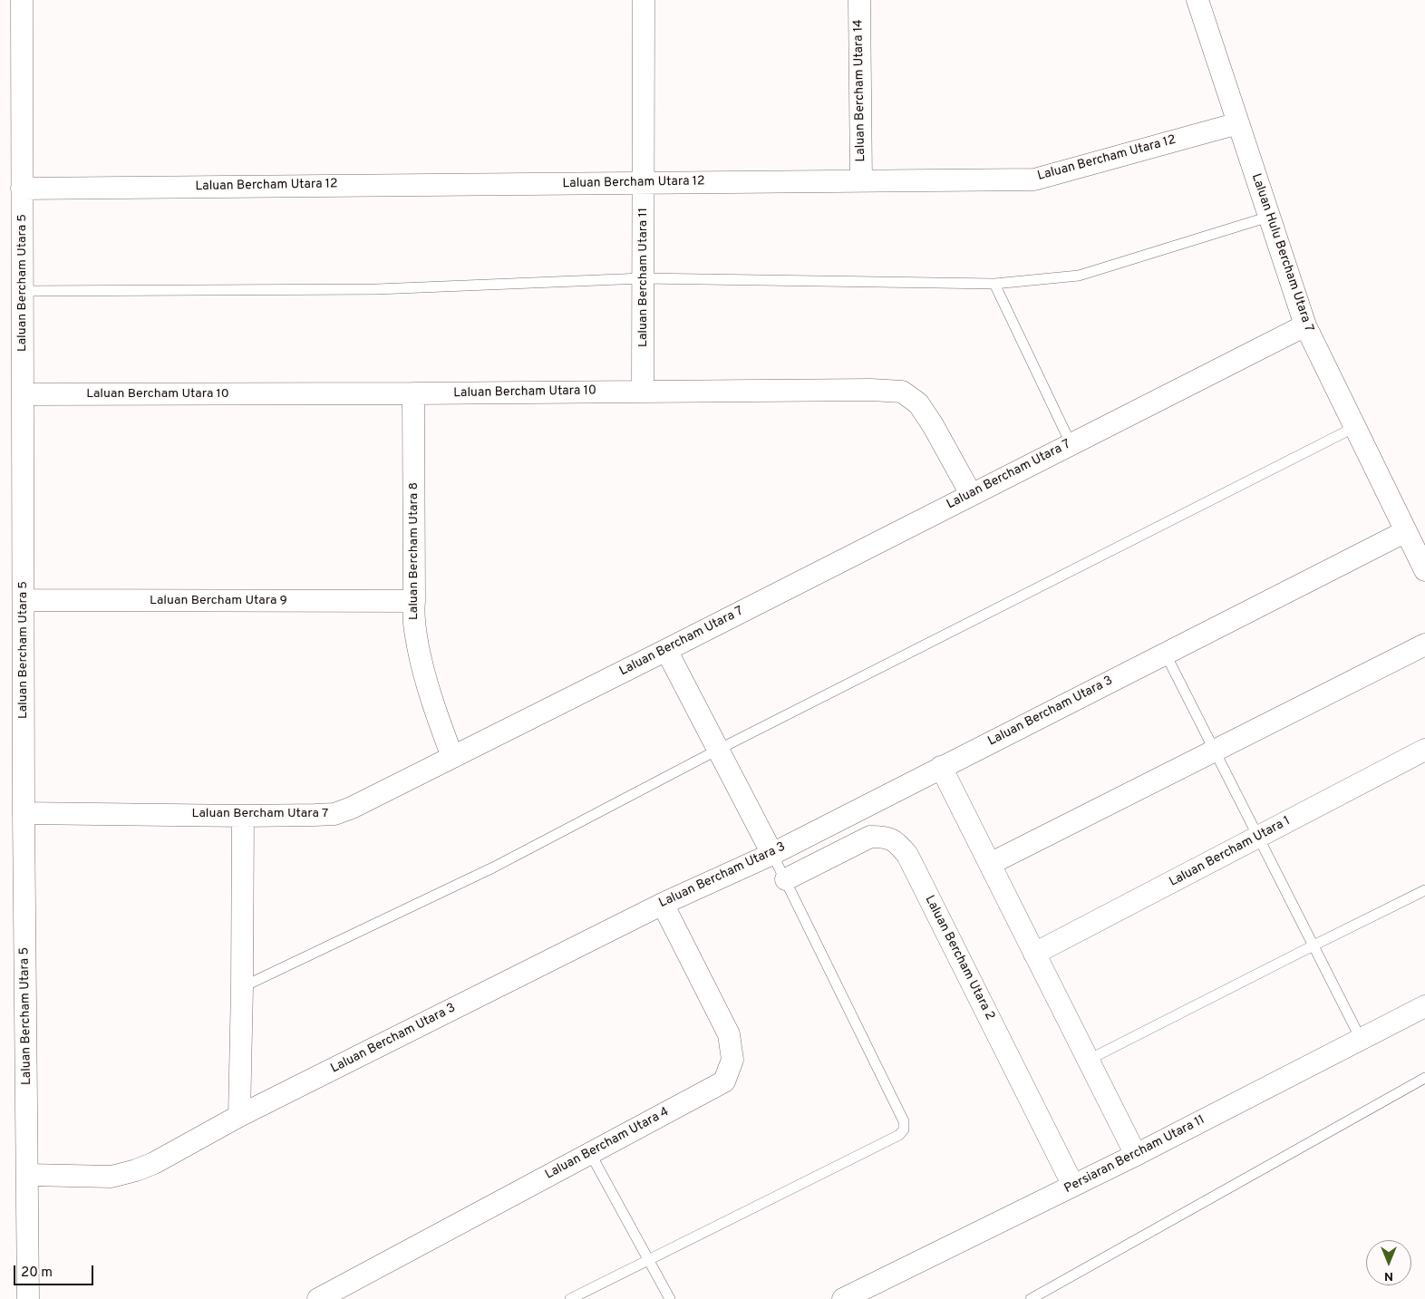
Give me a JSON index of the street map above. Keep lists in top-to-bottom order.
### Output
{
  "streets": {
    "street": [
      "Laluan Bercham Utara 14",
      "Laluan Bercham Utara 12",
      "Laluan Hulu Bercham Utara 7",
      "Laluan Bercham Utara 11",
      "Laluan Bercham Utara 5",
      "Laluan Bercham Utara 10",
      "Laluan Bercham Utara 7",
      "Laluan Bercham Utara 8",
      "Laluan Bercham Utara 9",
      "Laluan Bercham Utara 3",
      "Laluan Bercham Utara 1",
      "Laluan Bercham Utara 2",
      "Laluan Bercham Utara 4",
      "Persiaran Bercham Utara 11"
    ]
  },
  "crossings": [
    ["Laluan Bercham Utara 14", "Laluan Bercham Utara 12"],
    ["Laluan Bercham Utara 12", "Laluan Hulu Bercham Utara 7"],
    ["Laluan Bercham Utara 12", "Laluan Bercham Utara 11"],
    ["Laluan Bercham Utara 12", "Laluan Bercham Utara 5"],
    ["Laluan Hulu Bercham Utara 7", "Laluan Bercham Utara 7"],
    ["Laluan Hulu Bercham Utara 7", "Laluan Bercham Utara 3"],
    ["Laluan Bercham Utara 11", "Laluan Bercham Utara 10"],
    ["Laluan Bercham Utara 5", "Laluan Bercham Utara 10"],
    ["Laluan Bercham Utara 5", "Laluan Bercham Utara 7"],
    ["Laluan Bercham Utara 5", "Laluan Bercham Utara 9"],
    ["Laluan Bercham Utara 5", "Laluan Bercham Utara 3"],
    ["Laluan Bercham Utara 10", "Laluan Bercham Utara 7"],
    ["Laluan Bercham Utara 10", "Laluan Bercham Utara 8"],
    ["Laluan Bercham Utara 7", "Laluan Bercham Utara 8"],
    ["Laluan Bercham Utara 8", "Laluan Bercham Utara 9"],
    ["Laluan Bercham Utara 3", "Laluan Bercham Utara 4"],
    ["Laluan Bercham Utara 2", "Persiaran Bercham Utara 11"]
  ],
  "scale_bar": "20 m",
  "north": "bottom"
}
